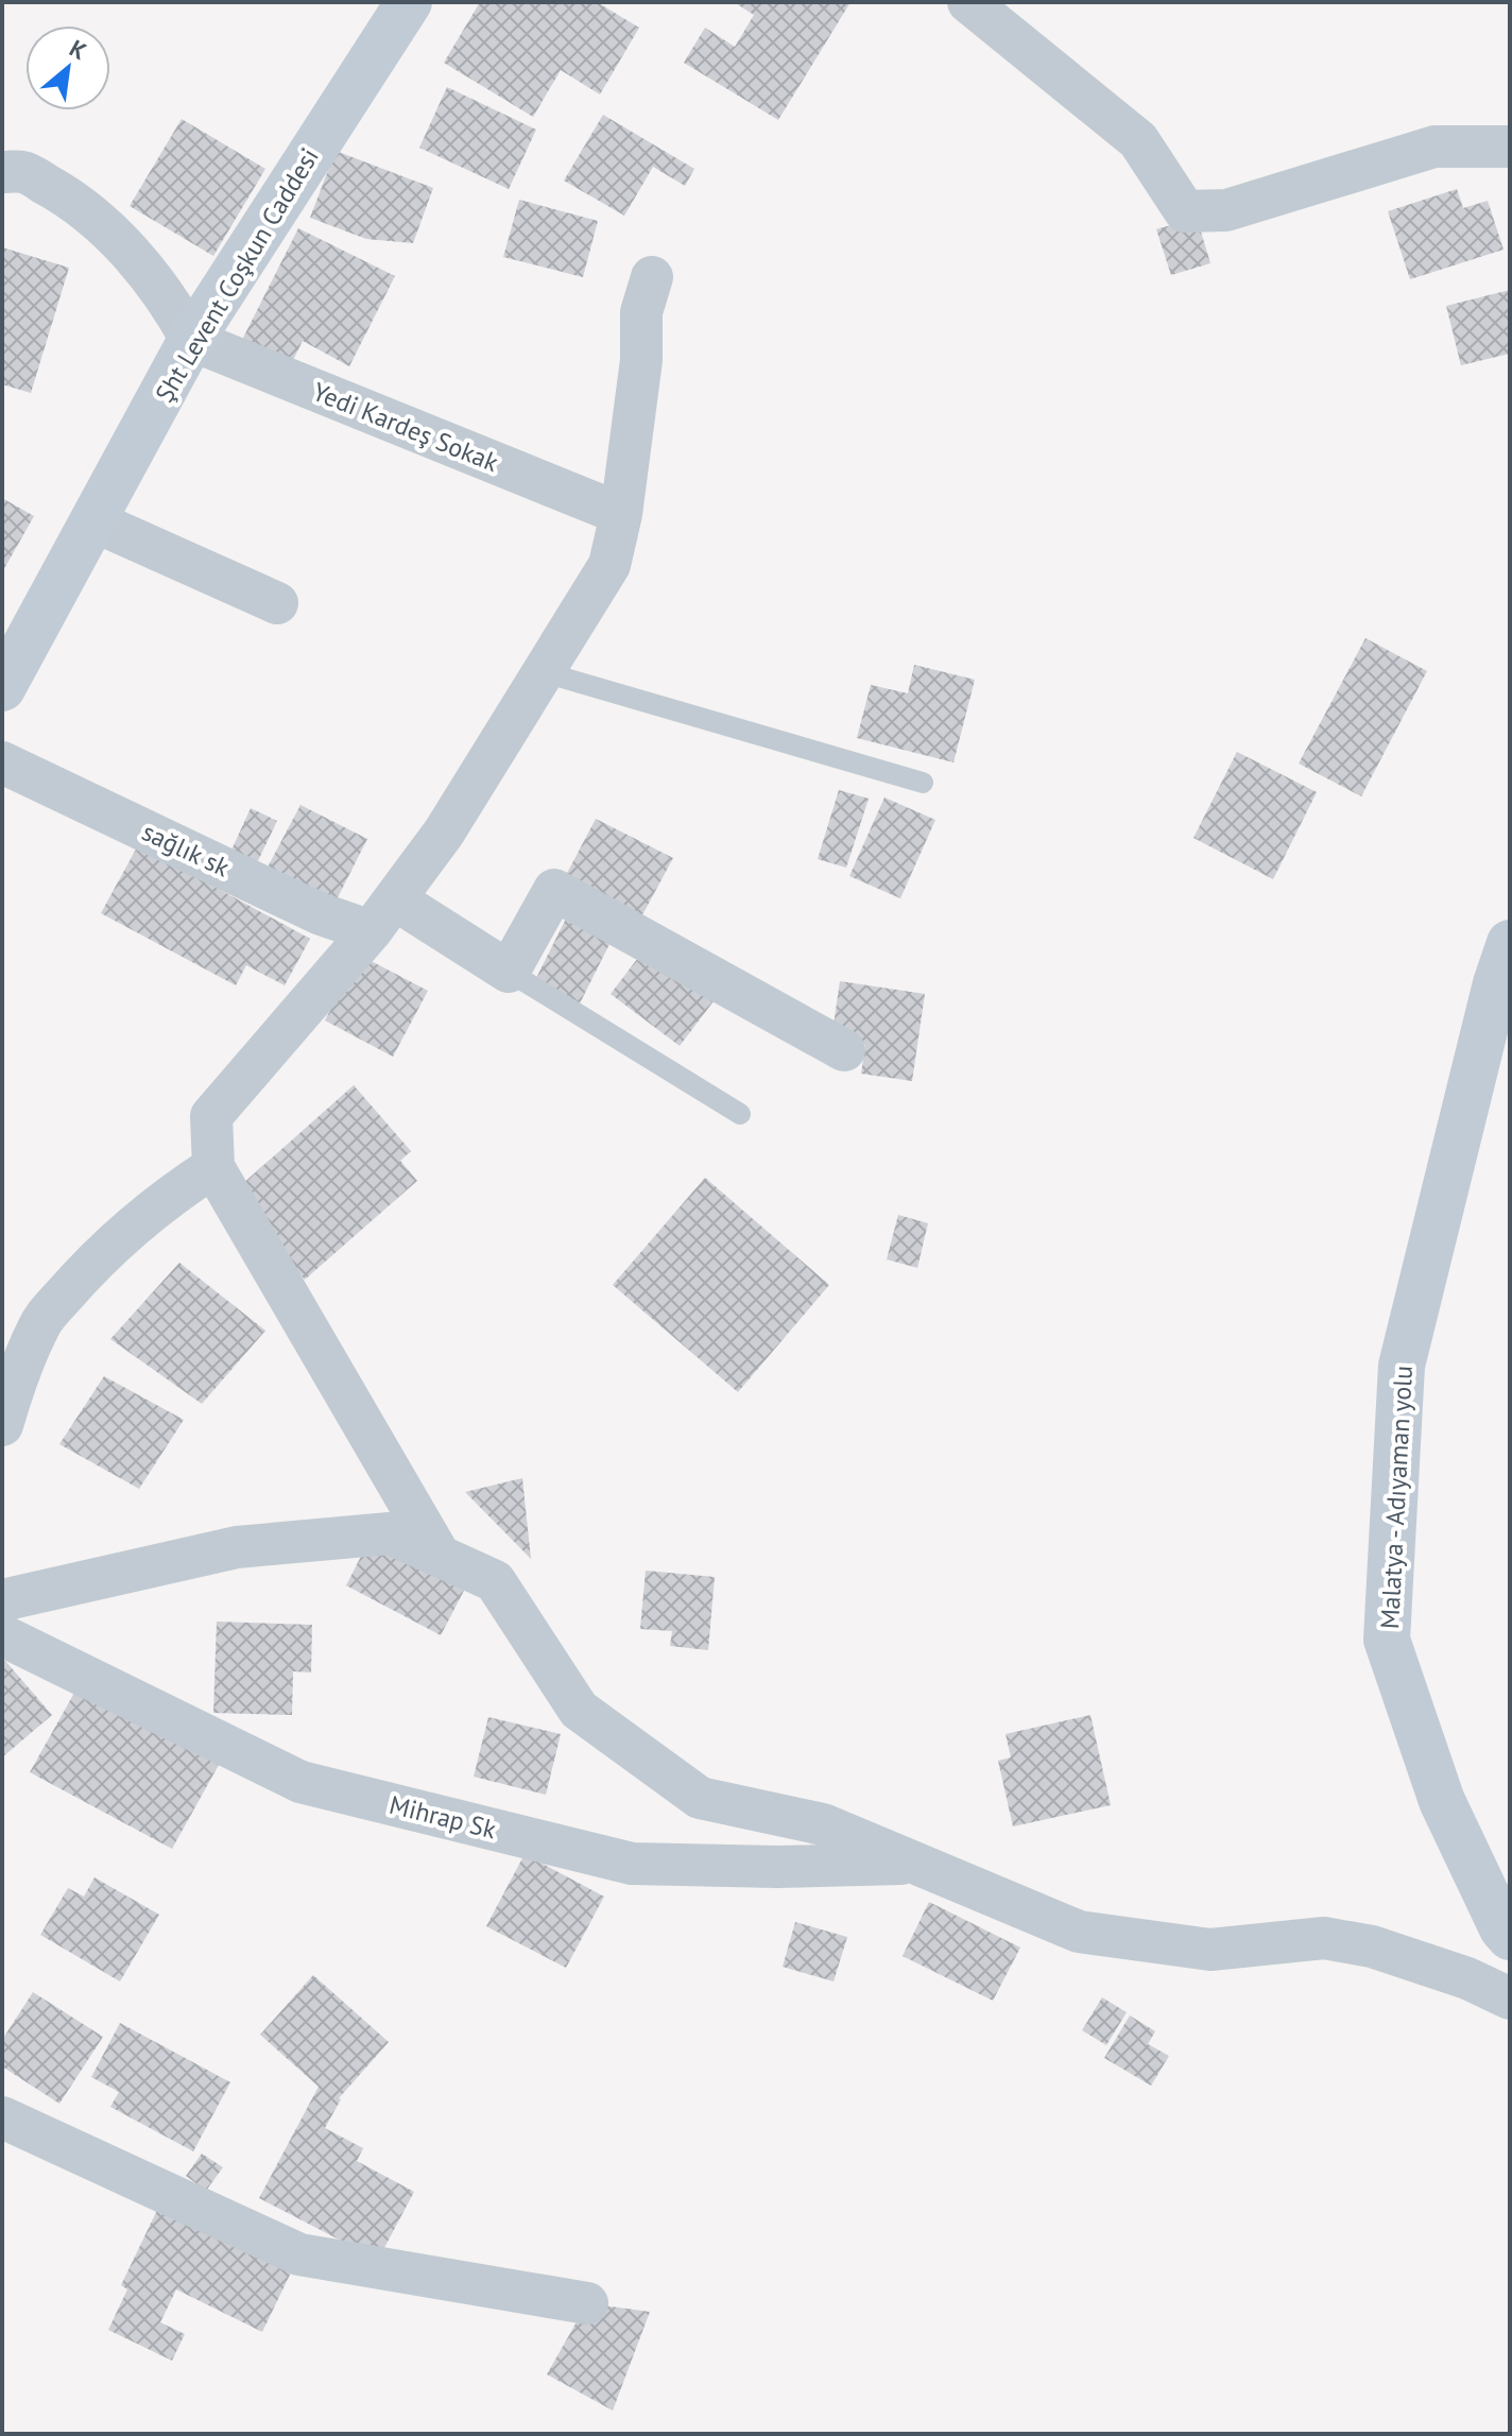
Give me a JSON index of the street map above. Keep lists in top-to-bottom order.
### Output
{
  "streets": {
    "main road": ["Şht Levent Coşkun Caddesi", "Malatya - Adıyaman yolu"],
    "street": ["Yedi Kardeş Sokak", "sağlık sk", "Mihrap Sk"]
  },
  "crossings": [
    ["Şht Levent Coşkun Caddesi", "Yedi Kardeş Sokak"]
  ],
  "north": "top right"
}
